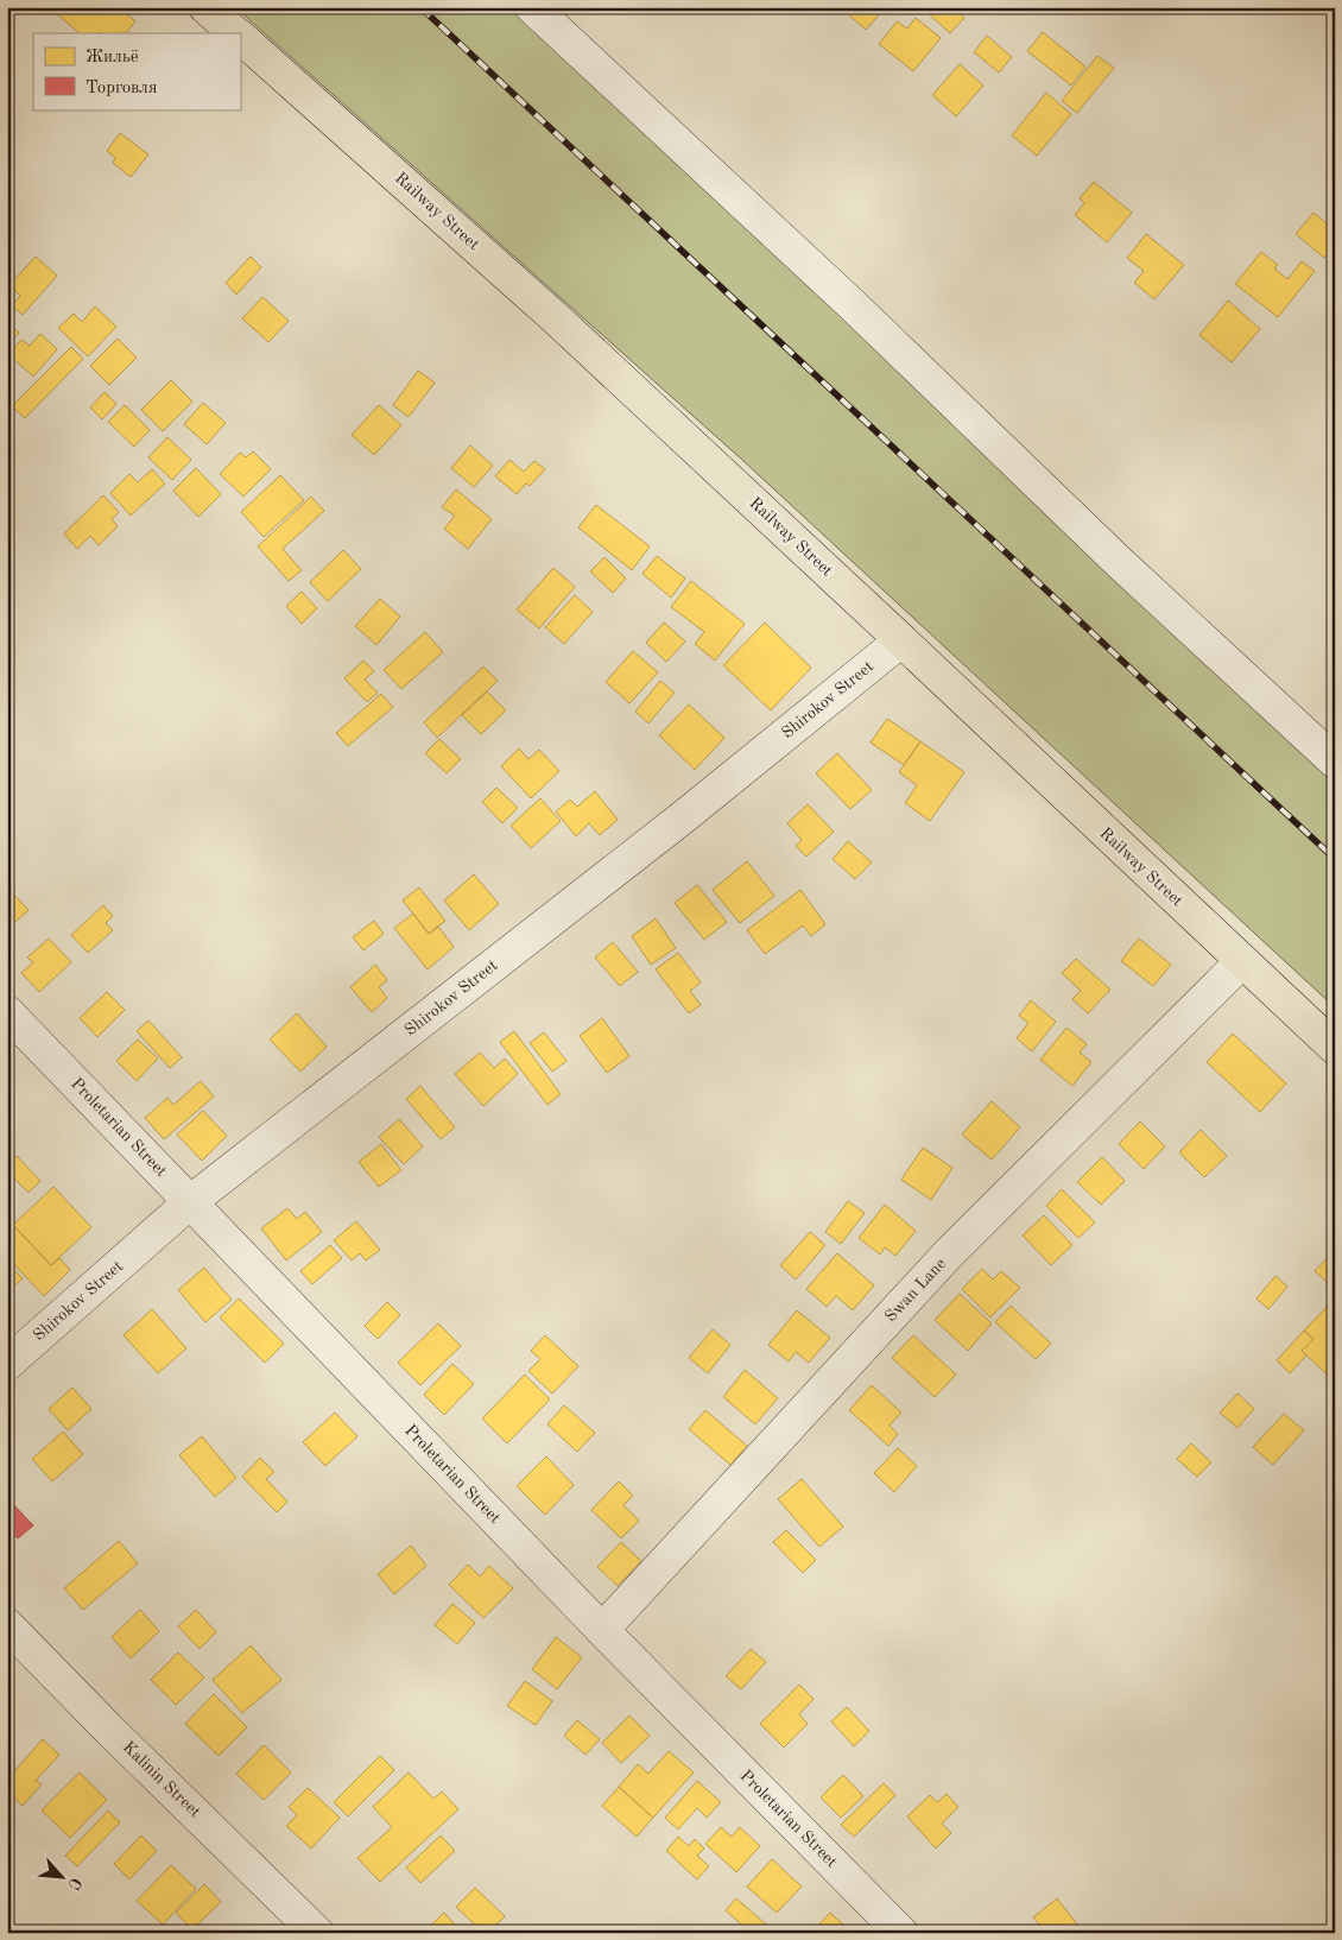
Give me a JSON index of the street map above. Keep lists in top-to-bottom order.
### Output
{
  "streets": {
    "main road": ["Railway Street"],
    "street": [
      "Shirokov Street",
      "Proletarian Street",
      "Swan Lane",
      "Kalinin Street"
    ]
  },
  "crossings": [
    ["Railway Street", "Shirokov Street"],
    ["Railway Street", "Swan Lane"],
    ["Shirokov Street", "Proletarian Street"],
    ["Proletarian Street", "Swan Lane"]
  ],
  "legend": ["Жильё", "Торговля"],
  "north": "bottom right"
}
